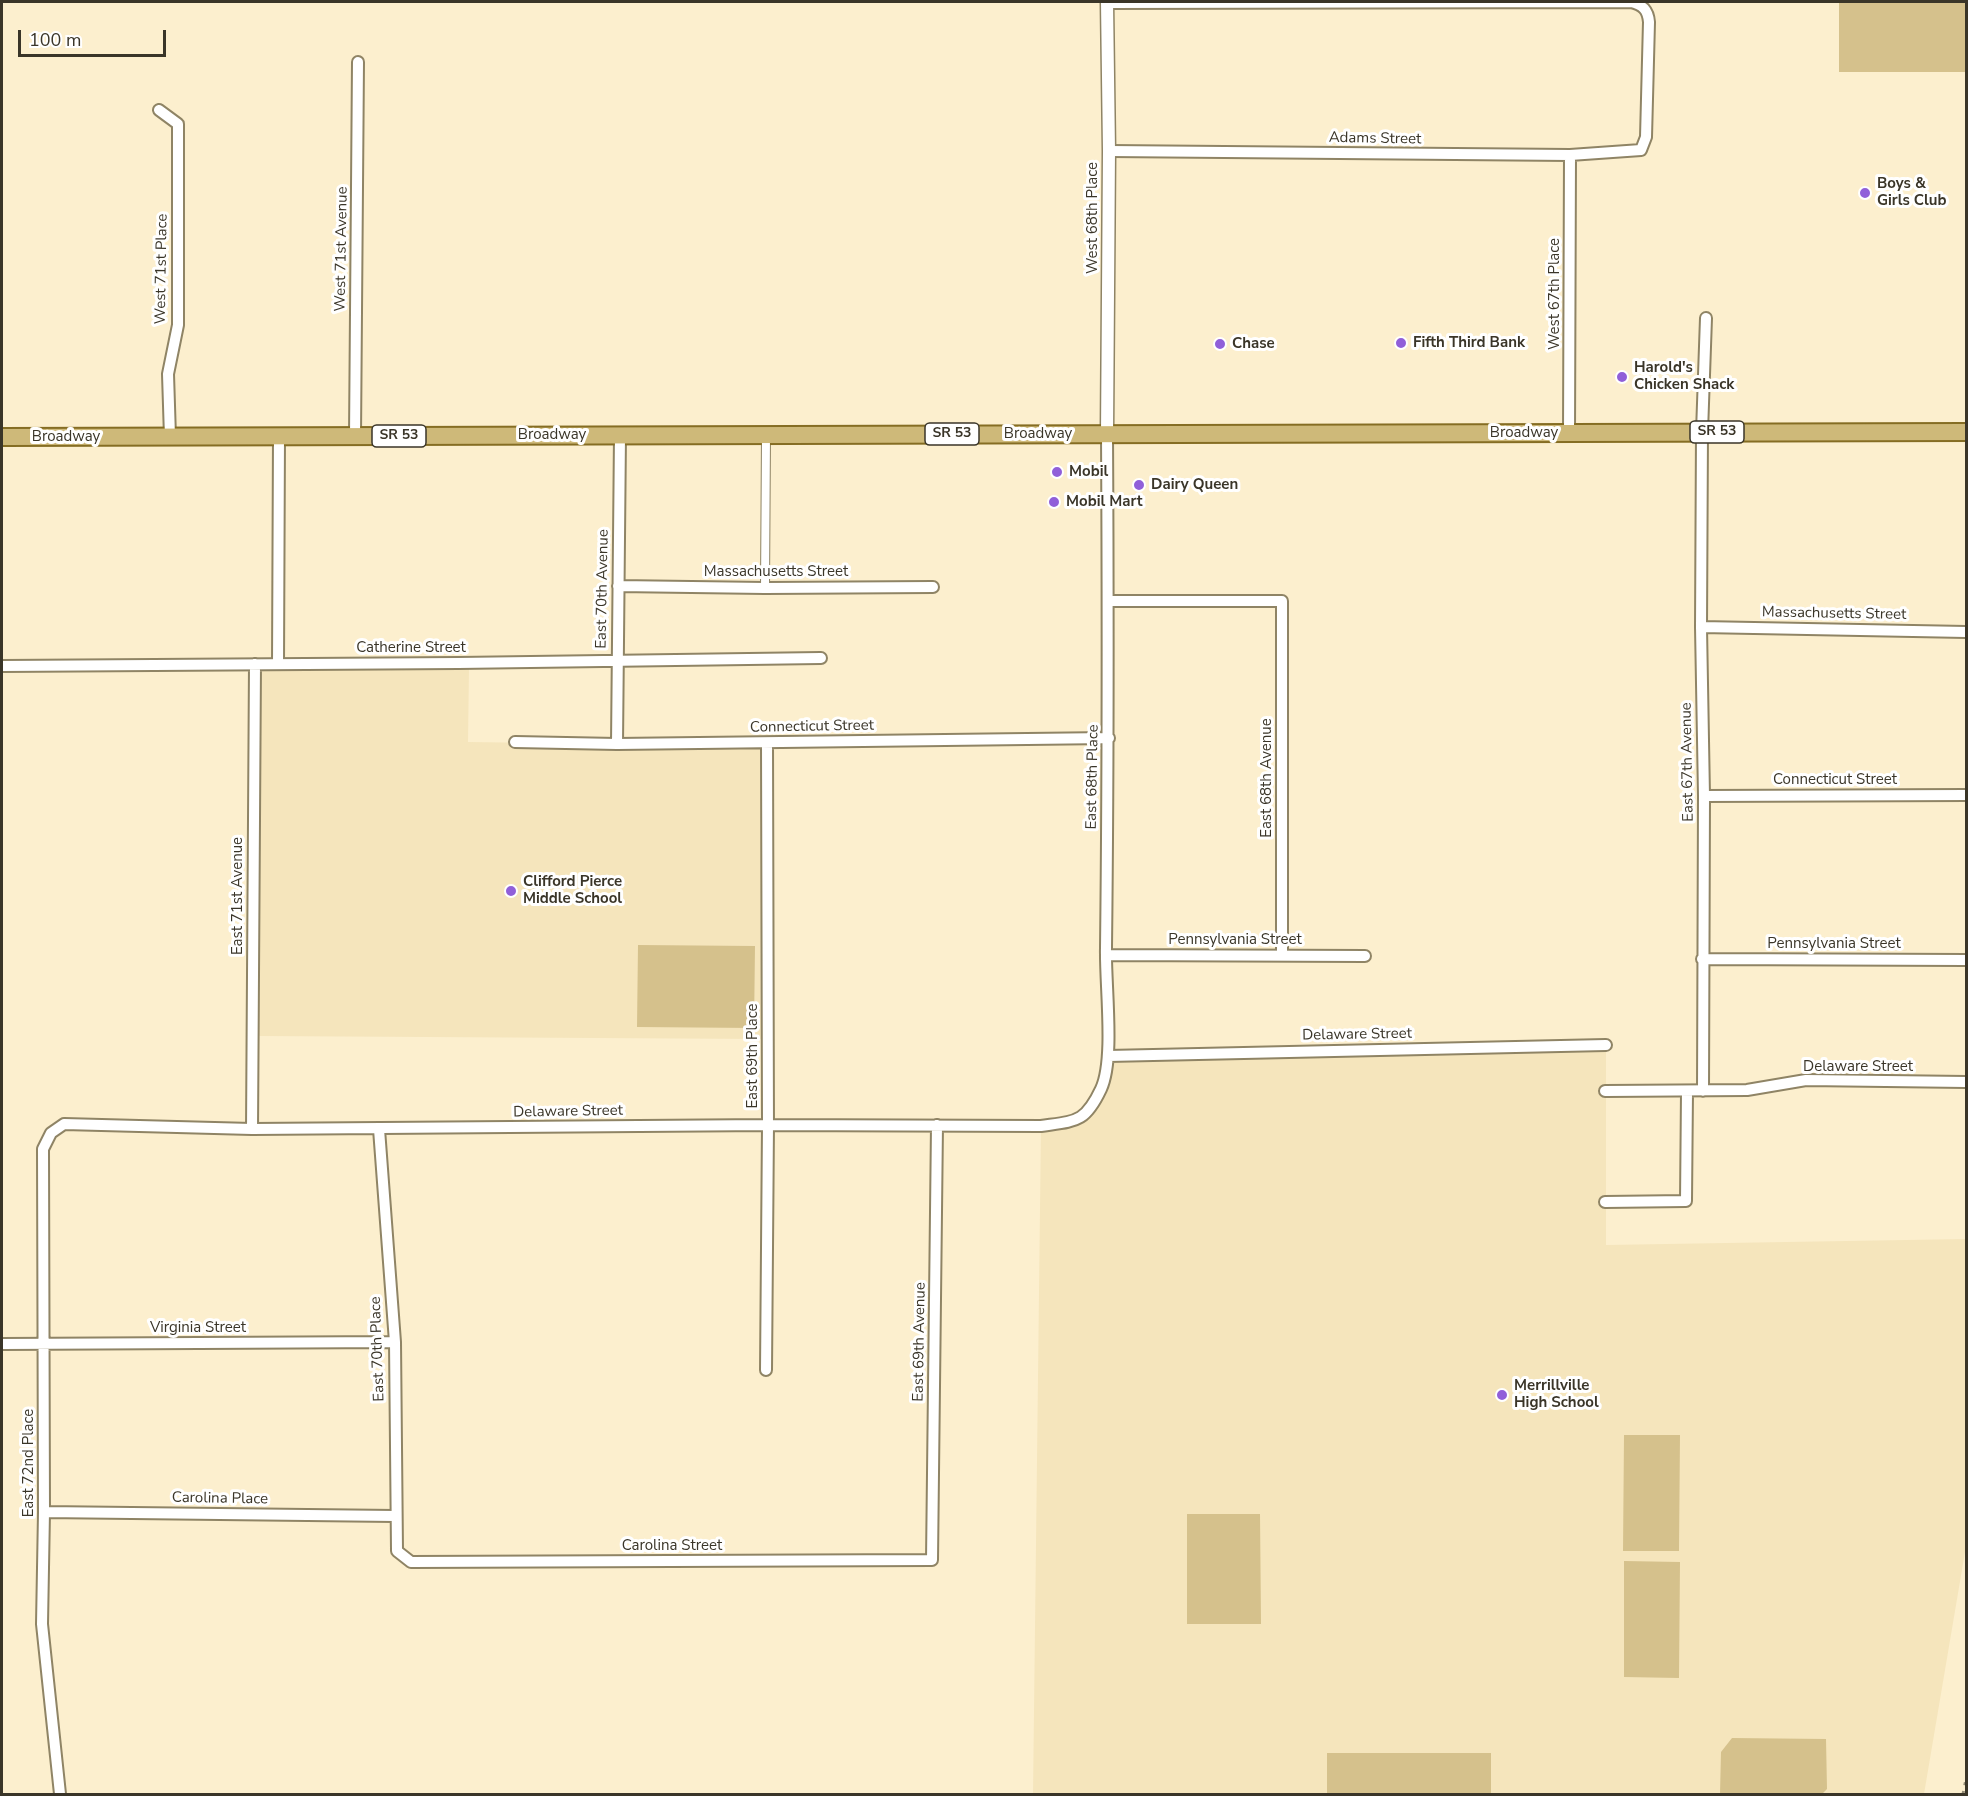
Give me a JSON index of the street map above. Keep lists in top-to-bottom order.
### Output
{
  "streets": {
    "main road": ["SR 53", "Broadway"],
    "street": [
      "Adams Street",
      "West 68th Place",
      "West 71st Avenue",
      "West 71st Place",
      "West 67th Place",
      "Massachusetts Street",
      "East 70th Avenue",
      "Catherine Street",
      "Connecticut Street",
      "East 67th Avenue",
      "East 68th Place",
      "East 68th Avenue",
      "East 71st Avenue",
      "Pennsylvania Street",
      "Delaware Street",
      "East 69th Place",
      "Virginia Street",
      "East 69th Avenue",
      "East 70th Place",
      "East 72nd Place",
      "Carolina Place",
      "Carolina Street"
    ]
  },
  "crossings": [
    ["Adams Street", "West 68th Place"],
    ["Adams Street", "West 67th Place"],
    ["West 68th Place", "Broadway"],
    ["West 68th Place", "East 68th Place"],
    ["West 71st Avenue", "Broadway"],
    ["West 71st Place", "Broadway"],
    ["West 67th Place", "Broadway"],
    ["Broadway", "East 70th Avenue"],
    ["Broadway", "East 67th Avenue"],
    ["Broadway", "East 68th Place"],
    ["Massachusetts Street", "East 70th Avenue"],
    ["Massachusetts Street", "East 67th Avenue"],
    ["East 70th Avenue", "Catherine Street"],
    ["East 70th Avenue", "Connecticut Street"],
    ["Catherine Street", "East 71st Avenue"],
    ["Connecticut Street", "East 67th Avenue"],
    ["Connecticut Street", "East 68th Place"],
    ["Connecticut Street", "East 69th Place"],
    ["East 67th Avenue", "Pennsylvania Street"],
    ["East 67th Avenue", "Delaware Street"],
    ["East 68th Place", "East 68th Avenue"],
    ["East 68th Place", "Pennsylvania Street"],
    ["East 68th Place", "Delaware Street"],
    ["East 68th Avenue", "Pennsylvania Street"],
    ["East 71st Avenue", "Delaware Street"],
    ["Delaware Street", "East 69th Place"],
    ["Delaware Street", "East 69th Avenue"],
    ["Delaware Street", "East 70th Place"],
    ["Delaware Street", "East 72nd Place"],
    ["Virginia Street", "East 70th Place"],
    ["Virginia Street", "East 72nd Place"],
    ["East 69th Avenue", "Carolina Street"],
    ["East 70th Place", "Carolina Place"],
    ["East 70th Place", "Carolina Street"],
    ["East 72nd Place", "Carolina Place"]
  ],
  "places": [
    "Boys & Girls Club",
    "Fifth Third Bank",
    "Chase",
    "Harold's Chicken Shack",
    "Mobil",
    "Dairy Queen",
    "Mobil Mart",
    "Clifford Pierce Middle School",
    "Merrillville High School"
  ],
  "scale_bar": "100 m"
}
